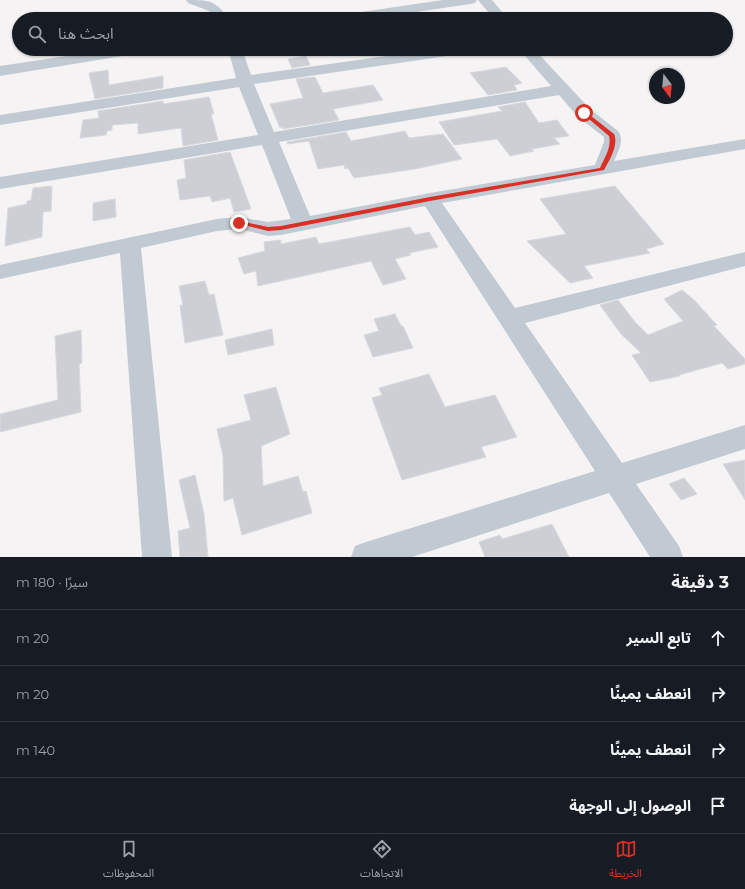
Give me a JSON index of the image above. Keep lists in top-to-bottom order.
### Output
{
  "north": "bottom",
  "page": {
    "search": "ابحث هنا",
    "heading": ["3 دقيقة", "سيرًا · 180 m"],
    "list": [
      ["تابع السير", "20 m"],
      ["انعطف يمينًا", "20 m"],
      ["انعطف يمينًا", "140 m"],
      "الوصول إلى الوجهة"
    ],
    "nav": ["الخريطة", "الاتجاهات", "المحفوظات"]
  }
}
